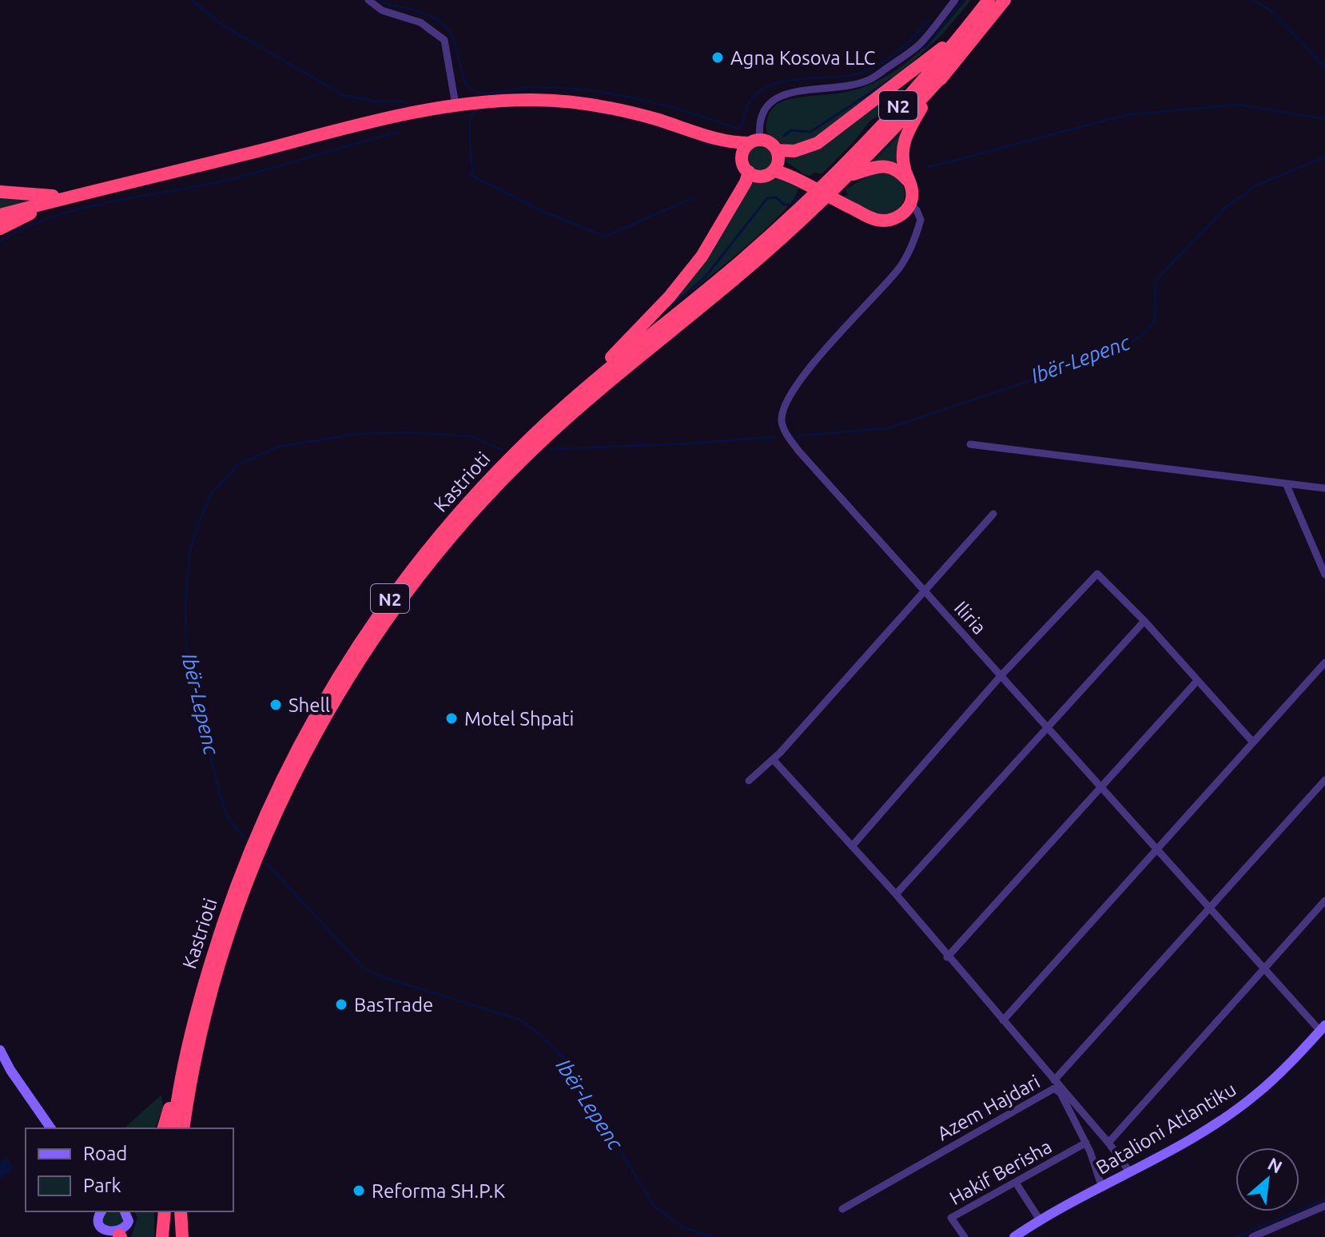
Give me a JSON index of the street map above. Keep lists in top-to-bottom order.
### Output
{
  "streets": {
    "highway": ["N2", "Kastrioti"],
    "street": [
      "Iliria",
      "Azem Hajdari",
      "Batalioni Atlantiku",
      "Hakif Berisha"
    ]
  },
  "crossings": [
    ["N2", "Kastrioti"],
    ["Iliria", "Batalioni Atlantiku"],
    ["Azem Hajdari", "Batalioni Atlantiku"],
    ["Azem Hajdari", "Hakif Berisha"]
  ],
  "water": ["Ibër-Lepenc"],
  "places": [
    "Agna Kosova LLC",
    "Shell",
    "Motel Shpati",
    "BasTrade",
    "Reforma SH.P.K"
  ],
  "legend": ["Road", "Park"],
  "north": "top right"
}
